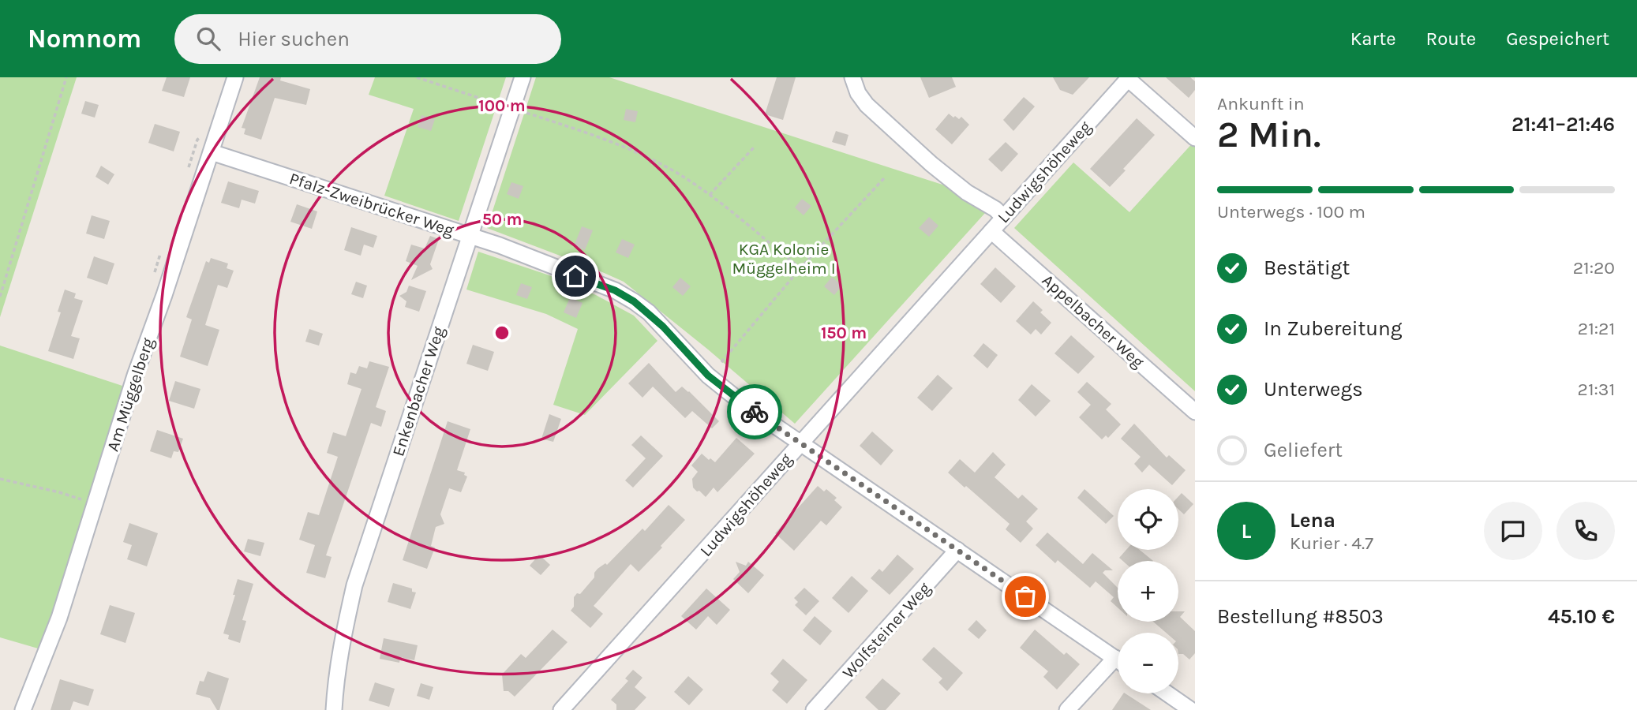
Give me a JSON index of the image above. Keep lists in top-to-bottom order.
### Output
{
  "streets": {
    "street": [
      "Ludwigshöheweg",
      "Pfalz-Zweibrücker Weg",
      "Appelbacher Weg",
      "Enkenbacher Weg",
      "Am Müggelberg",
      "Wolfsteiner Weg"
    ]
  },
  "crossings": [
    ["Ludwigshöheweg", "Pfalz-Zweibrücker Weg"],
    ["Ludwigshöheweg", "Appelbacher Weg"],
    ["Pfalz-Zweibrücker Weg", "Enkenbacher Weg"],
    ["Pfalz-Zweibrücker Weg", "Am Müggelberg"],
    ["Pfalz-Zweibrücker Weg", "Wolfsteiner Weg"]
  ],
  "parks": ["KGA Kolonie Müggelheim I"],
  "page": {
    "header": "Nomnom",
    "search": "Hier suchen",
    "nav": ["Karte", "Route", "Gespeichert"],
    "heading": ["2 Min.", "Ankunft in", "21:41–21:46"],
    "panel": [
      "Lena",
      "Kurier · 4.7",
      "Bestellung #8503",
      "45.10 €"
    ],
    "bar": "Unterwegs · 100 m",
    "list": [
      ["Bestätigt", "21:20"],
      ["In Zubereitung", "21:21"],
      ["Unterwegs", "21:31"],
      "Geliefert"
    ],
    "map_buttons": ["+", "−"],
    "round": "L"
  },
  "rings": ["100 m", "50 m", "150 m"]
}
